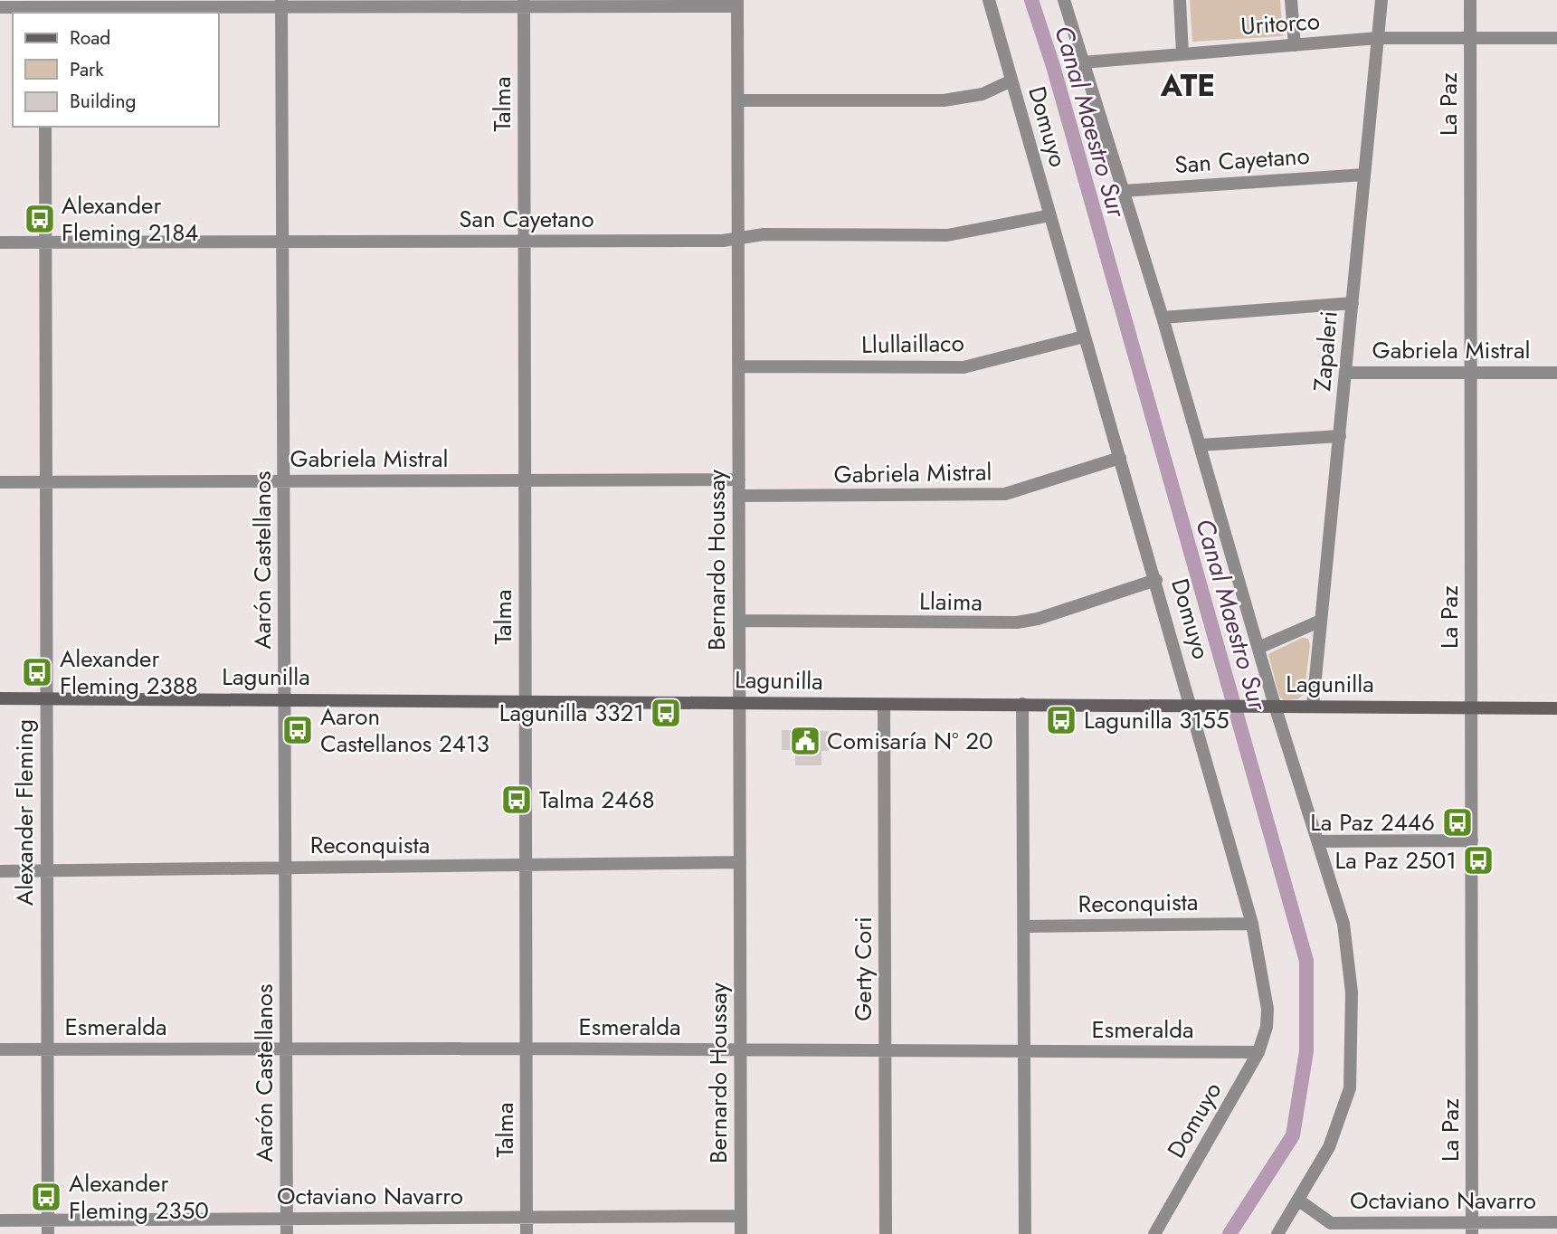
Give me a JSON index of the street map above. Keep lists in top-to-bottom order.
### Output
{
  "streets": {
    "main road": ["Lagunilla"],
    "street": [
      "Uritorco",
      "Talma",
      "La Paz",
      "Domuyo",
      "San Cayetano",
      "Llullaillaco",
      "Gabriela Mistral",
      "Zapaleri",
      "Aarón Castellanos",
      "Bernardo Houssay",
      "Llaima",
      "Alexander Fleming",
      "Reconquista",
      "Gerty Cori",
      "Esmeralda",
      "Octaviano Navarro"
    ]
  },
  "crossings": [
    ["Uritorco", "La Paz"],
    ["Uritorco", "Zapaleri"],
    ["Talma", "San Cayetano"],
    ["Talma", "Gabriela Mistral"],
    ["Talma", "Lagunilla"],
    ["Talma", "Reconquista"],
    ["Talma", "Esmeralda"],
    ["Talma", "Octaviano Navarro"],
    ["La Paz", "Gabriela Mistral"],
    ["La Paz", "Lagunilla"],
    ["La Paz", "Octaviano Navarro"],
    ["Domuyo", "San Cayetano"],
    ["Domuyo", "Llullaillaco"],
    ["Domuyo", "Gabriela Mistral"],
    ["Domuyo", "Llaima"],
    ["Domuyo", "Lagunilla"],
    ["Domuyo", "Reconquista"],
    ["Domuyo", "Esmeralda"],
    ["San Cayetano", "Zapaleri"],
    ["San Cayetano", "Aarón Castellanos"],
    ["San Cayetano", "Bernardo Houssay"],
    ["San Cayetano", "Alexander Fleming"],
    ["Llullaillaco", "Bernardo Houssay"],
    ["Gabriela Mistral", "Zapaleri"],
    ["Gabriela Mistral", "Aarón Castellanos"],
    ["Gabriela Mistral", "Bernardo Houssay"],
    ["Gabriela Mistral", "Alexander Fleming"],
    ["Zapaleri", "Lagunilla"],
    ["Aarón Castellanos", "Lagunilla"],
    ["Aarón Castellanos", "Reconquista"],
    ["Aarón Castellanos", "Esmeralda"],
    ["Aarón Castellanos", "Octaviano Navarro"],
    ["Bernardo Houssay", "Llaima"],
    ["Bernardo Houssay", "Lagunilla"],
    ["Bernardo Houssay", "Reconquista"],
    ["Bernardo Houssay", "Esmeralda"],
    ["Bernardo Houssay", "Octaviano Navarro"],
    ["Lagunilla", "Alexander Fleming"],
    ["Lagunilla", "Gerty Cori"],
    ["Alexander Fleming", "Reconquista"],
    ["Alexander Fleming", "Esmeralda"],
    ["Alexander Fleming", "Octaviano Navarro"],
    ["Gerty Cori", "Esmeralda"]
  ],
  "districts": ["ATE"],
  "water": ["Canal Maestro Sur"],
  "places": {
    "bus stop": [
      "Alexander Fleming 2184",
      "Alexander Fleming 2388",
      "Lagunilla 3321",
      "Lagunilla 3155",
      "Aaron Castellanos 2413",
      "Talma 2468",
      "La Paz 2446",
      "La Paz 2501",
      "Alexander Fleming 2350"
    ],
    "public building": ["Comisaría N° 20"]
  },
  "legend": ["Road", "Park", "Building"]
}
